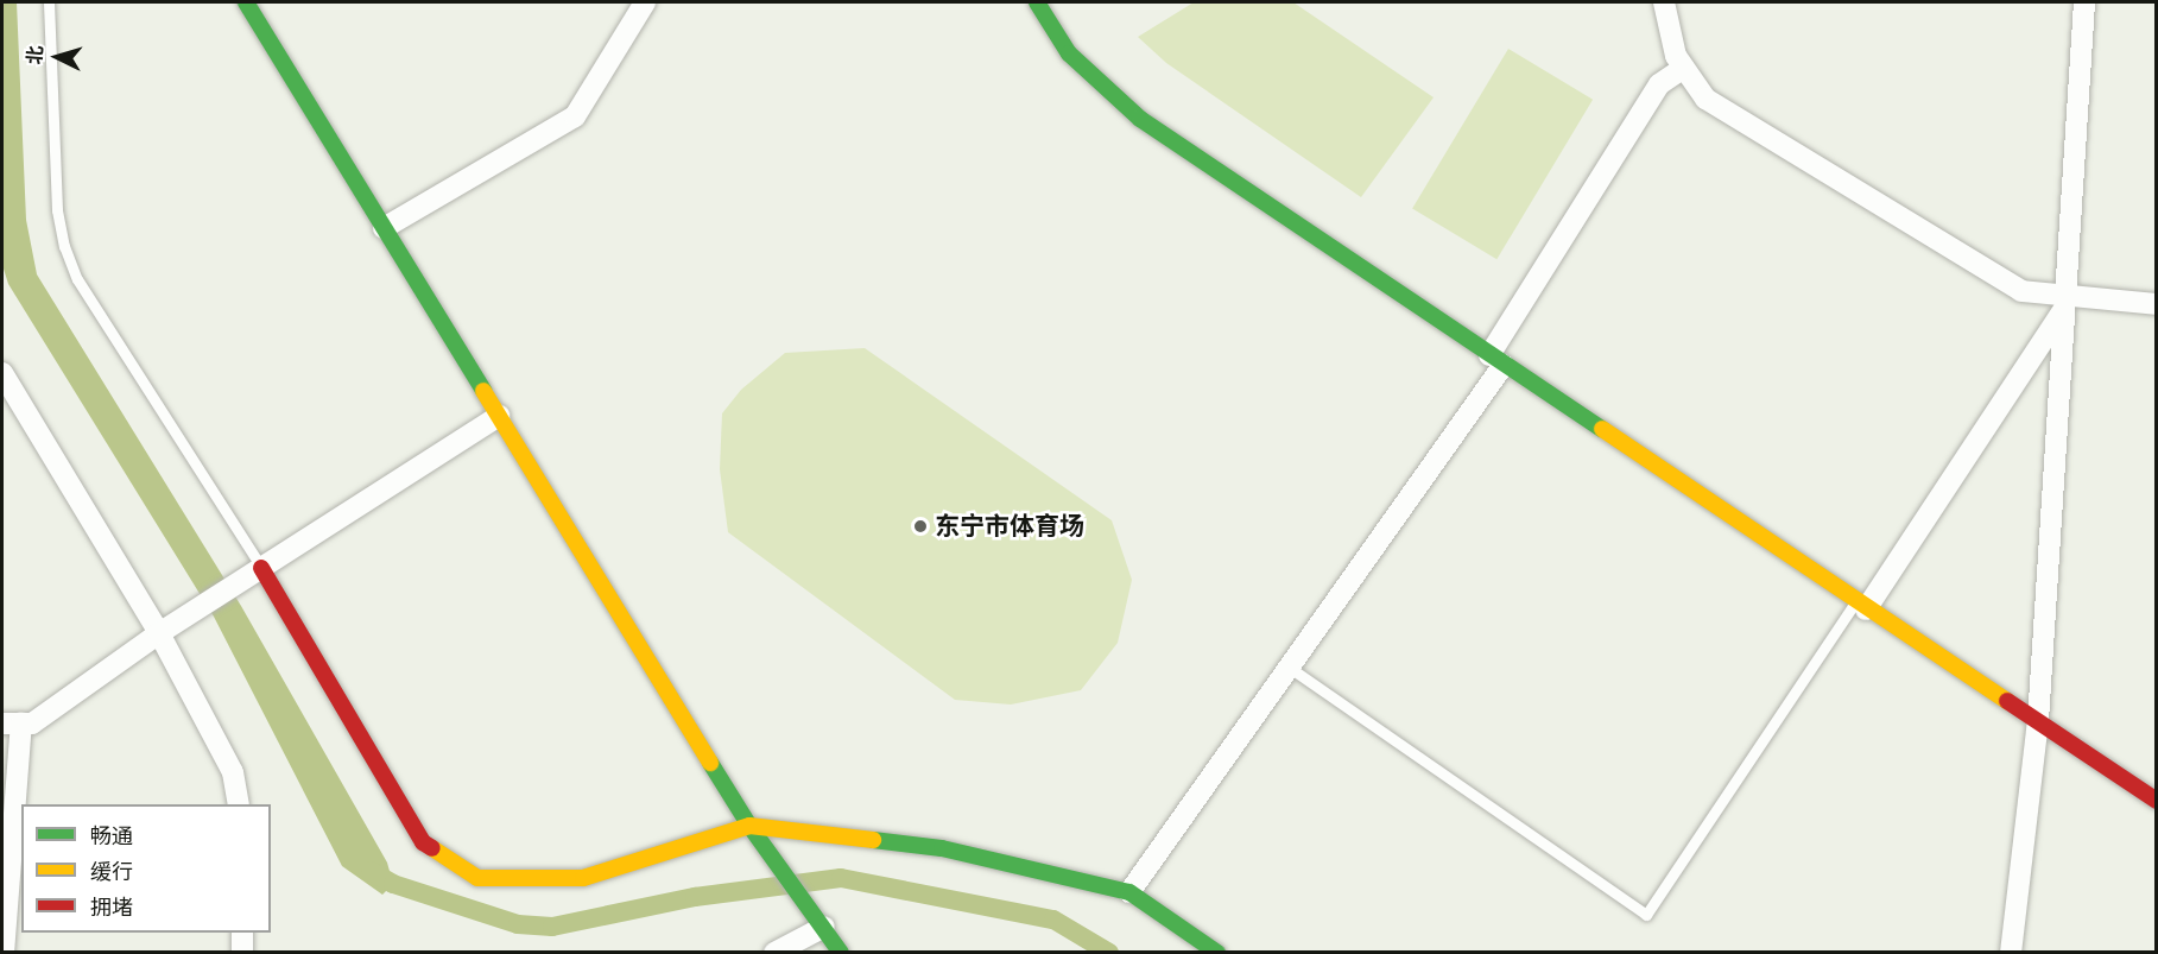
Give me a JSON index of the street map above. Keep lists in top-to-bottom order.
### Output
{
  "places": ["东宁市体育场"],
  "legend": ["畅通", "缓行", "拥堵"],
  "north": "left"
}
